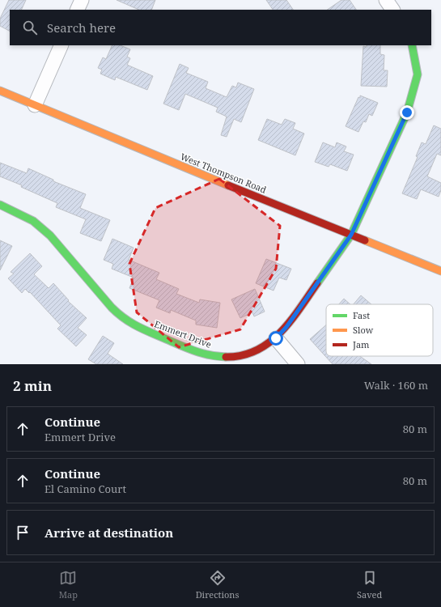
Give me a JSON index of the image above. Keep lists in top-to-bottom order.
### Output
{
  "streets": {
    "street": ["West Thompson Road", "Emmert Drive"]
  },
  "crossings": [
    ["West Thompson Road", "Emmert Drive"]
  ],
  "legend": ["Fast", "Slow", "Jam"],
  "page": {
    "search": "Search here",
    "heading": ["2 min", "Walk · 160 m"],
    "list": [
      ["Continue", "Emmert Drive", "80 m"],
      ["Continue", "El Camino Court", "80 m"],
      "Arrive at destination"
    ],
    "nav": ["Map", "Directions", "Saved"]
  }
}
